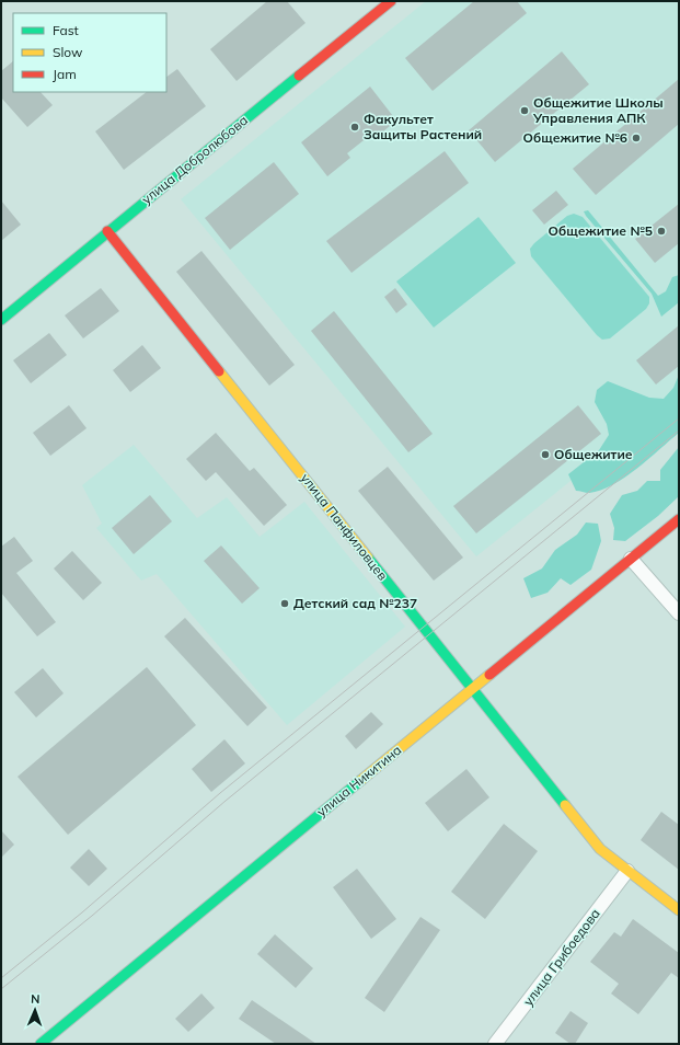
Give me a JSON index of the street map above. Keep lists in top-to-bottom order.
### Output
{
  "streets": {
    "street": [
      "улица Добролюбова",
      "улица Панфиловцев",
      "улица Никитина",
      "улица Грибоедова"
    ]
  },
  "crossings": [
    ["улица Добролюбова", "улица Панфиловцев"],
    ["улица Панфиловцев", "улица Никитина"],
    ["улица Панфиловцев", "улица Грибоедова"]
  ],
  "places": [
    "Общежитие Школы Управления АПК",
    "Факультет Защиты Растений",
    "Общежитие №6",
    "Общежитие №5",
    "Общежитие",
    "Детский сад №237"
  ],
  "legend": ["Fast", "Slow", "Jam"],
  "north": "top"
}
